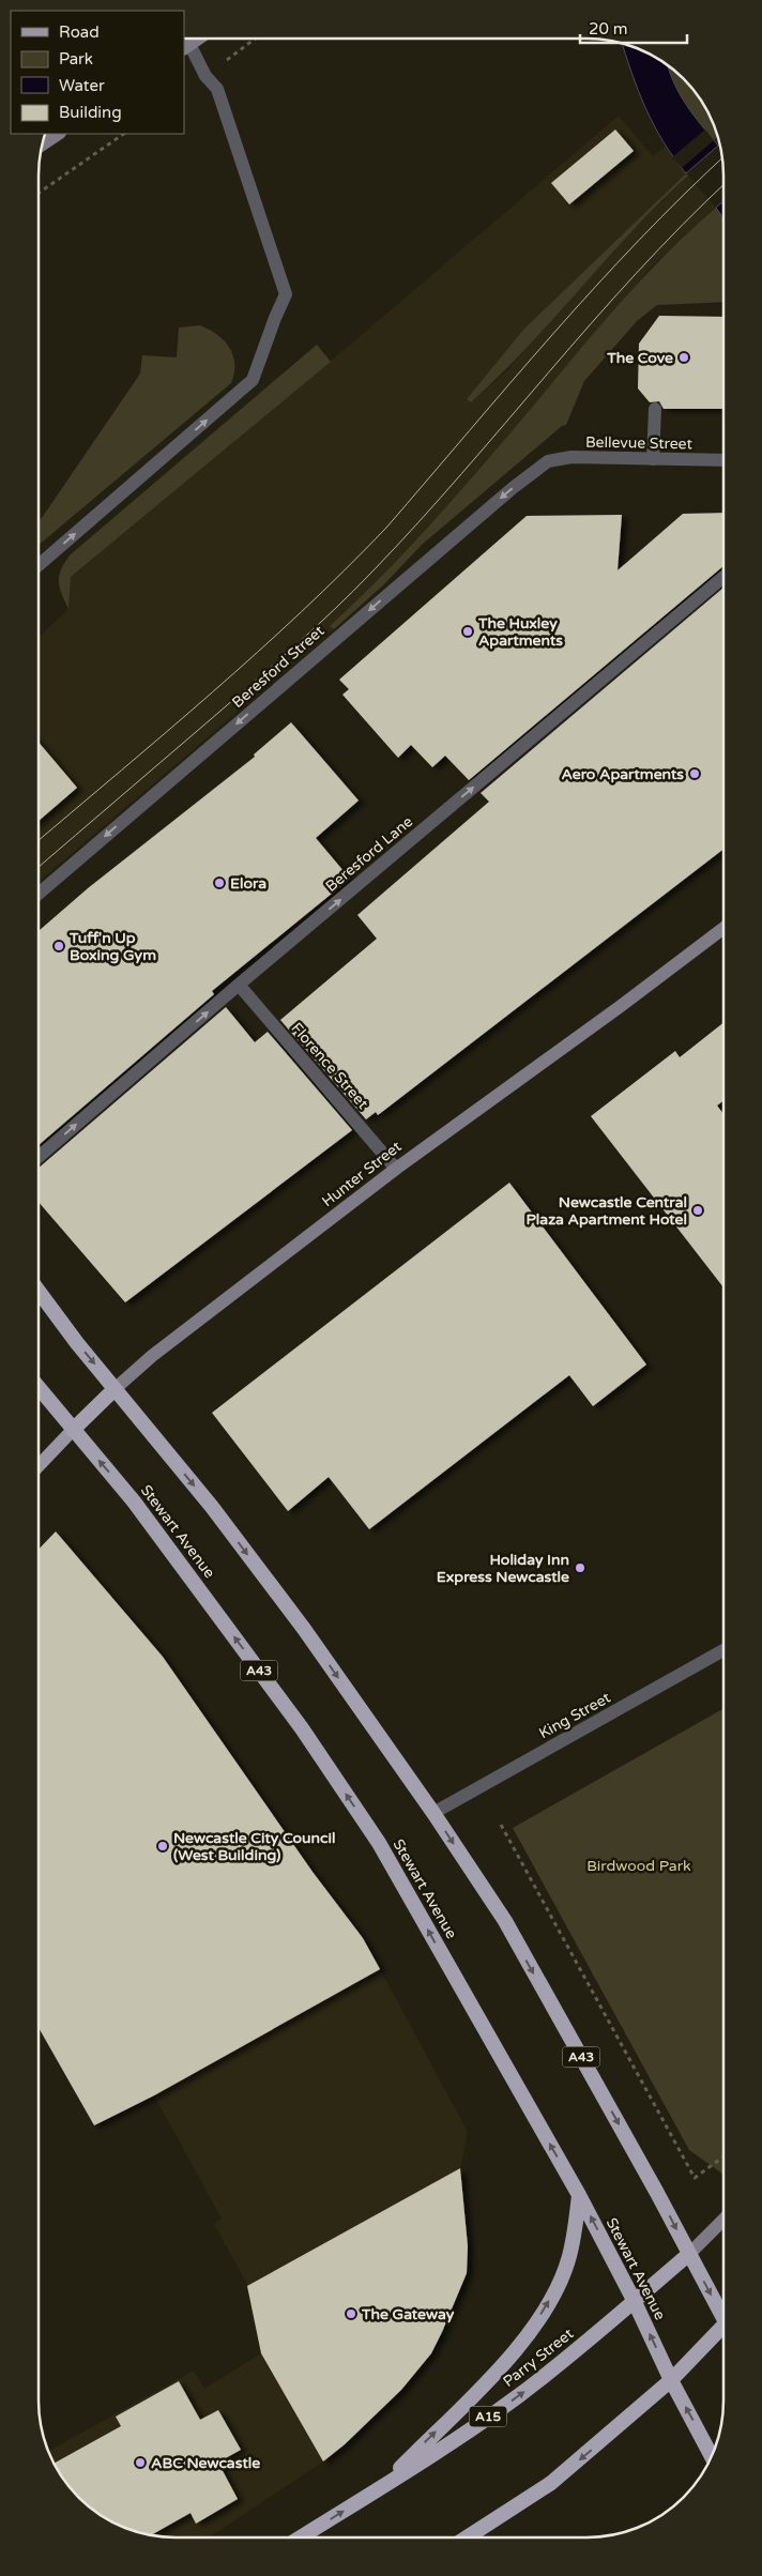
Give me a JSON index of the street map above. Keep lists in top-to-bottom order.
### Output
{
  "streets": {
    "highway": [
      "Hunter Street",
      "Stewart Avenue",
      "A43",
      "Parry Street",
      "A15"
    ],
    "street": [
      "Bellevue Street",
      "Beresford Street",
      "Beresford Lane",
      "Florence Street",
      "King Street"
    ]
  },
  "crossings": [
    ["Bellevue Street", "Beresford Street"],
    ["Beresford Lane", "Florence Street"],
    ["Florence Street", "Hunter Street"],
    ["Hunter Street", "Stewart Avenue"],
    ["Hunter Street", "A43"],
    ["Stewart Avenue", "Parry Street"],
    ["A43", "King Street"],
    ["A43", "Parry Street"]
  ],
  "one_way": ["Beresford Street", "Beresford Lane"],
  "parks": ["Birdwood Park"],
  "places": [
    "The Cove",
    "The Huxley Apartments",
    "Aero Apartments",
    "Elora",
    "Tuff'n Up Boxing Gym",
    "Newcastle Central Plaza Apartment Hotel",
    "Holiday Inn Express Newcastle",
    "Newcastle City Council (West Building)",
    "The Gateway",
    "ABC Newcastle"
  ],
  "legend": [
    "Road",
    "Park",
    "Water",
    "Building"
  ],
  "scale_bar": "20 m"
}
